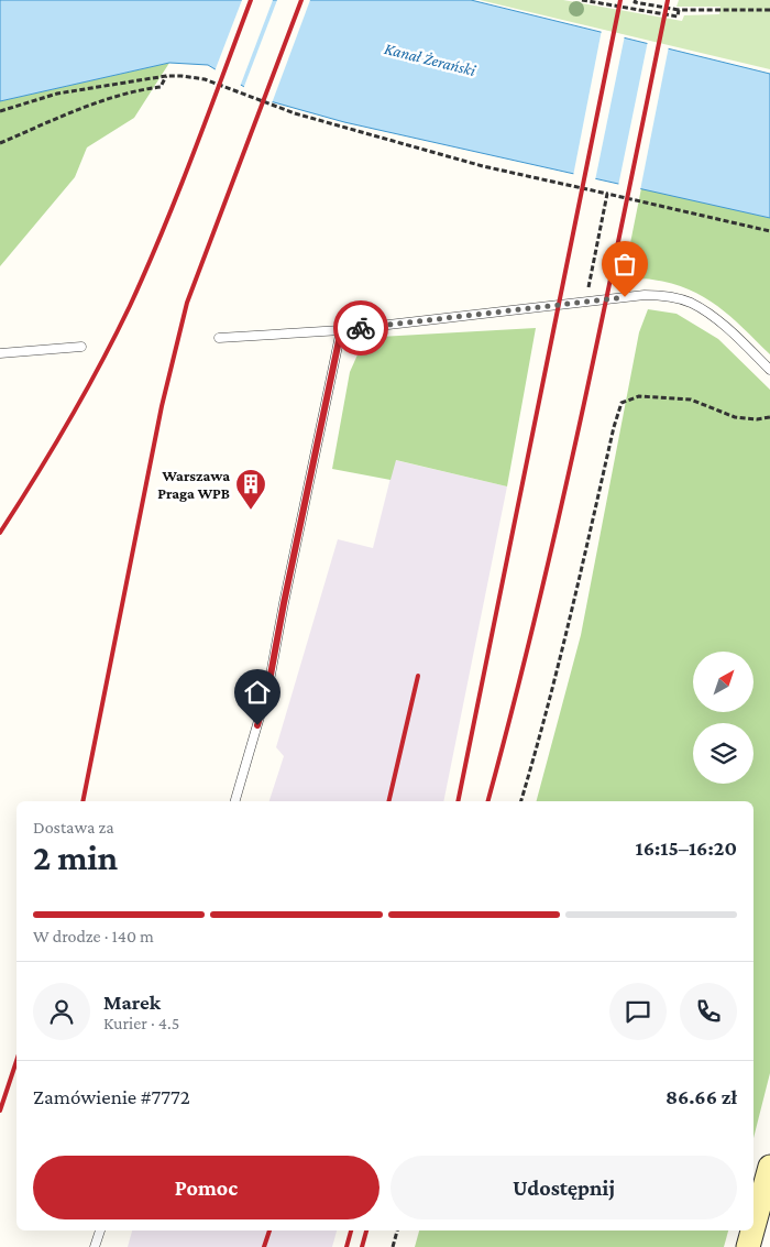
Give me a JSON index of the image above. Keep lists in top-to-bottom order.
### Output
{
  "water": ["Kanał Żerański"],
  "places": {
    "building": ["Warszawa Praga WPB"]
  },
  "north": "top right",
  "page": {
    "heading": ["2 min", "Dostawa za", "16:15–16:20"],
    "panel": [
      "Marek",
      "Kurier · 4.5",
      "Zamówienie #7772",
      "86.66 zł"
    ],
    "bar": "W drodze · 140 m",
    "buttons": ["Pomoc", "Udostępnij"]
  }
}
